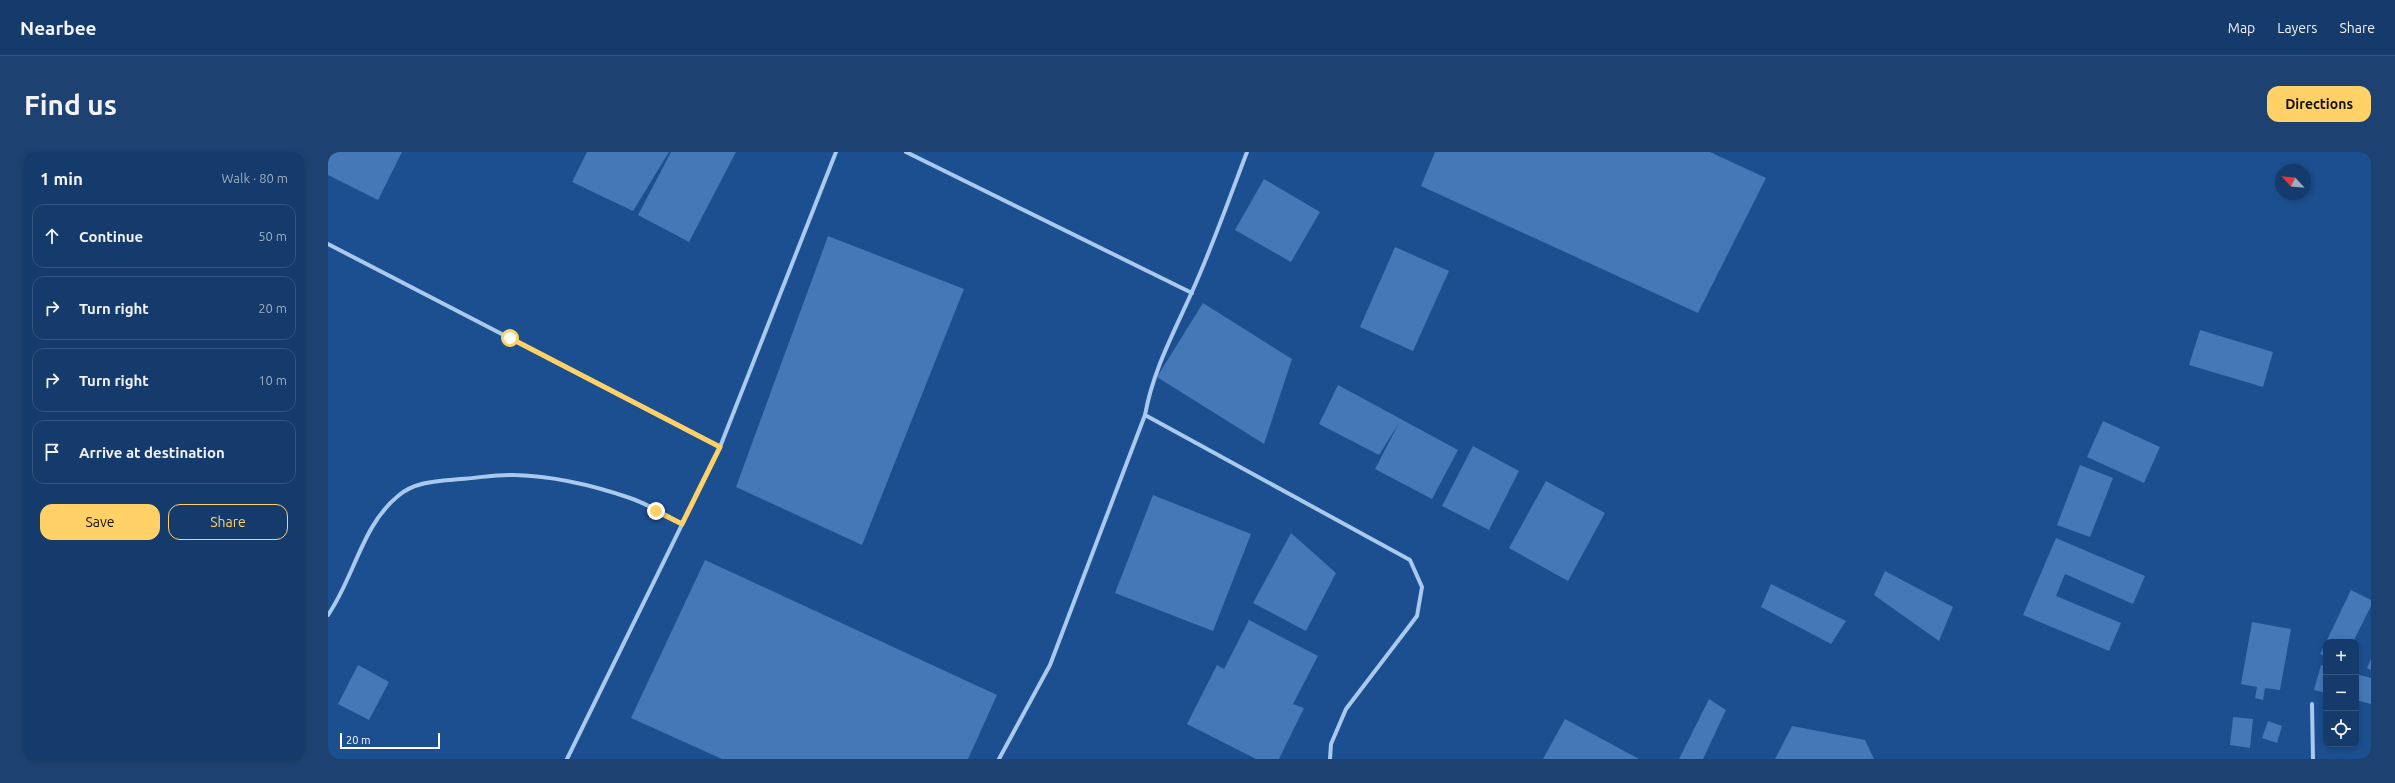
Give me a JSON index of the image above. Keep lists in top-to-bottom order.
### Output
{
  "scale_bar": "20 m",
  "north": "top left",
  "page": {
    "header": "Nearbee",
    "nav": ["Map", "Layers", "Share"],
    "buttons": [
      "Directions",
      ["Save", "Share"]
    ],
    "title": "Find us",
    "heading": ["1 min", "Walk · 80 m"],
    "list": [
      ["Continue", "50 m"],
      ["Turn right", "20 m"],
      ["Turn right", "10 m"],
      "Arrive at destination"
    ],
    "map_buttons": ["+", "−"],
    "scale": "20 m"
  }
}
